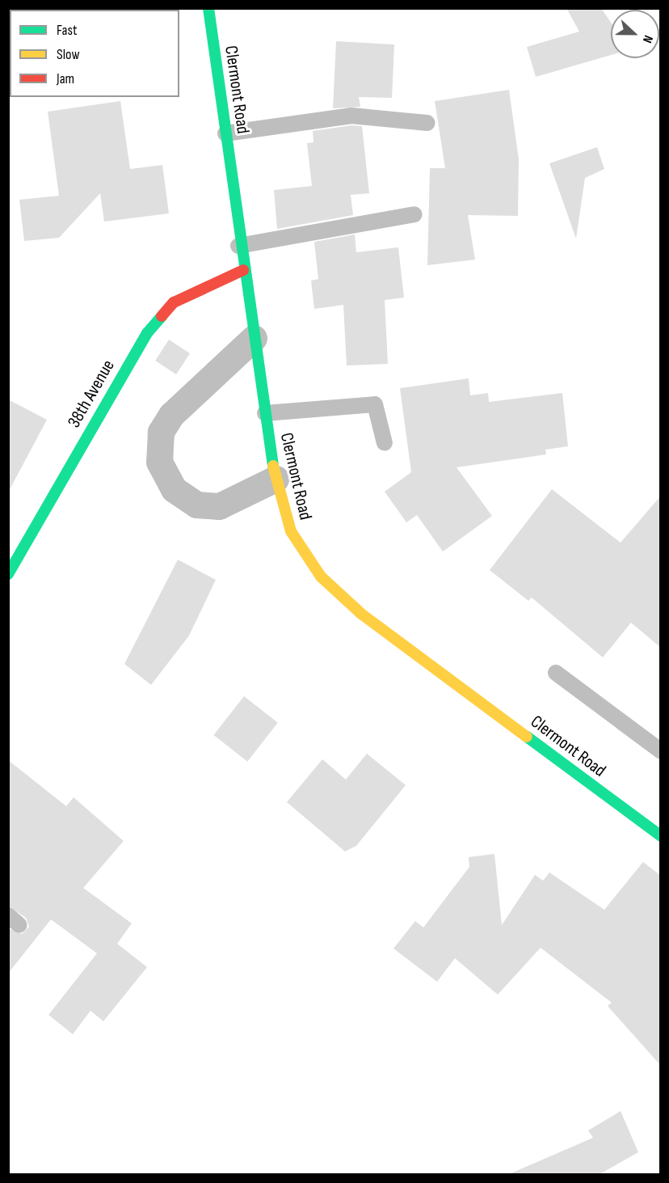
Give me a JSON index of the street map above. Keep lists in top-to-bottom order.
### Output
{
  "streets": {
    "street": ["Clermont Road", "38th Avenue"]
  },
  "crossings": [
    ["Clermont Road", "38th Avenue"]
  ],
  "legend": ["Fast", "Slow", "Jam"],
  "north": "right"
}
